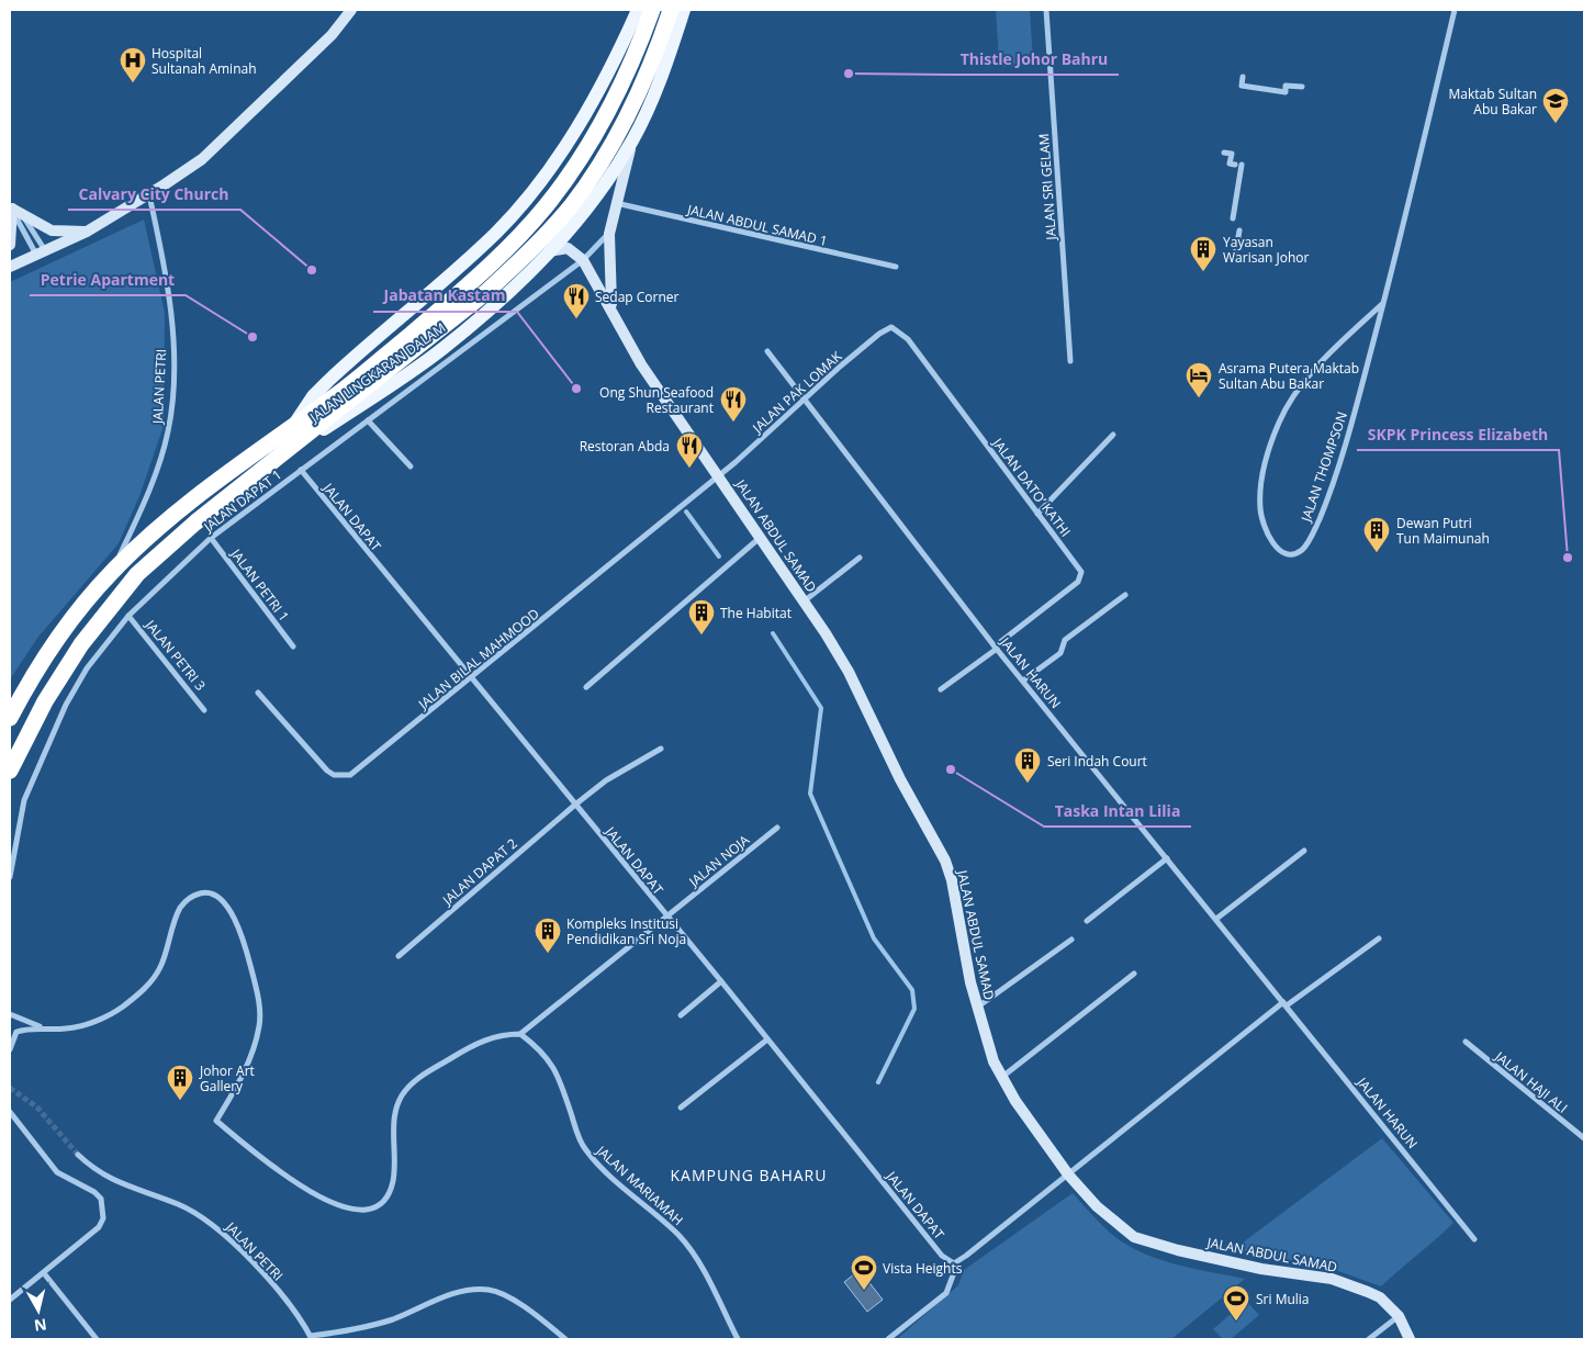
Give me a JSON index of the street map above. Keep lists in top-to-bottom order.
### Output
{
  "streets": {
    "highway": ["JALAN LINGKARAN DALAM"],
    "street": [
      "JALAN SRI GELAM",
      "JALAN ABDUL SAMAD 1",
      "JALAN PETRI",
      "JALAN PAK LOMAK",
      "JALAN THOMPSON",
      "JALAN DATO’ KATHI",
      "JALAN DAPAT 1",
      "JALAN DAPAT",
      "JALAN ABDUL SAMAD",
      "JALAN PETRI 1",
      "JALAN PETRI 3",
      "JALAN BILAL MAHMOOD",
      "JALAN HARUN",
      "JALAN NOJA",
      "JALAN DAPAT 2",
      "JALAN HAJI ALI",
      "JALAN MARIAMAH"
    ]
  },
  "crossings": [
    ["JALAN ABDUL SAMAD 1", "JALAN ABDUL SAMAD"],
    ["JALAN LINGKARAN DALAM", "JALAN PETRI"],
    ["JALAN LINGKARAN DALAM", "JALAN ABDUL SAMAD"],
    ["JALAN PAK LOMAK", "JALAN DATO’ KATHI"],
    ["JALAN PAK LOMAK", "JALAN ABDUL SAMAD"],
    ["JALAN PAK LOMAK", "JALAN BILAL MAHMOOD"],
    ["JALAN PAK LOMAK", "JALAN HARUN"],
    ["JALAN DATO’ KATHI", "JALAN HARUN"],
    ["JALAN DAPAT 1", "JALAN DAPAT"],
    ["JALAN DAPAT 1", "JALAN ABDUL SAMAD"],
    ["JALAN DAPAT 1", "JALAN PETRI 1"],
    ["JALAN DAPAT 1", "JALAN PETRI 3"],
    ["JALAN DAPAT", "JALAN BILAL MAHMOOD"],
    ["JALAN DAPAT", "JALAN NOJA"],
    ["JALAN DAPAT", "JALAN DAPAT 2"],
    ["JALAN ABDUL SAMAD", "JALAN BILAL MAHMOOD"],
    ["JALAN NOJA", "JALAN MARIAMAH"]
  ],
  "districts": ["KAMPUNG BAHARU"],
  "places": {
    "other": [
      "Thistle Johor Bahru",
      "Calvary City Church",
      "Petrie Apartment",
      "Jabatan Kastam",
      "SKPK Princess Elizabeth",
      "Taska Intan Lilia"
    ],
    "hospital": ["Hospital Sultanah Aminah"],
    "school or university": ["Maktab Sultan Abu Bakar"],
    "building": [
      "Yayasan Warisan Johor",
      "Dewan Putri Tun Maimunah",
      "The Habitat",
      "Seri Indah Court",
      "Kompleks Institusi Pendidikan Sri Noja",
      "Johor Art Gallery"
    ],
    "restaurant": ["Sedap Corner", "Ong Shun Seafood Restaurant", "Restoran Abda"],
    "hotel": ["Asrama Putera Maktab Sultan Abu Bakar"],
    "sports": ["Vista Heights", "Sri Mulia"]
  },
  "north": "bottom"
}
